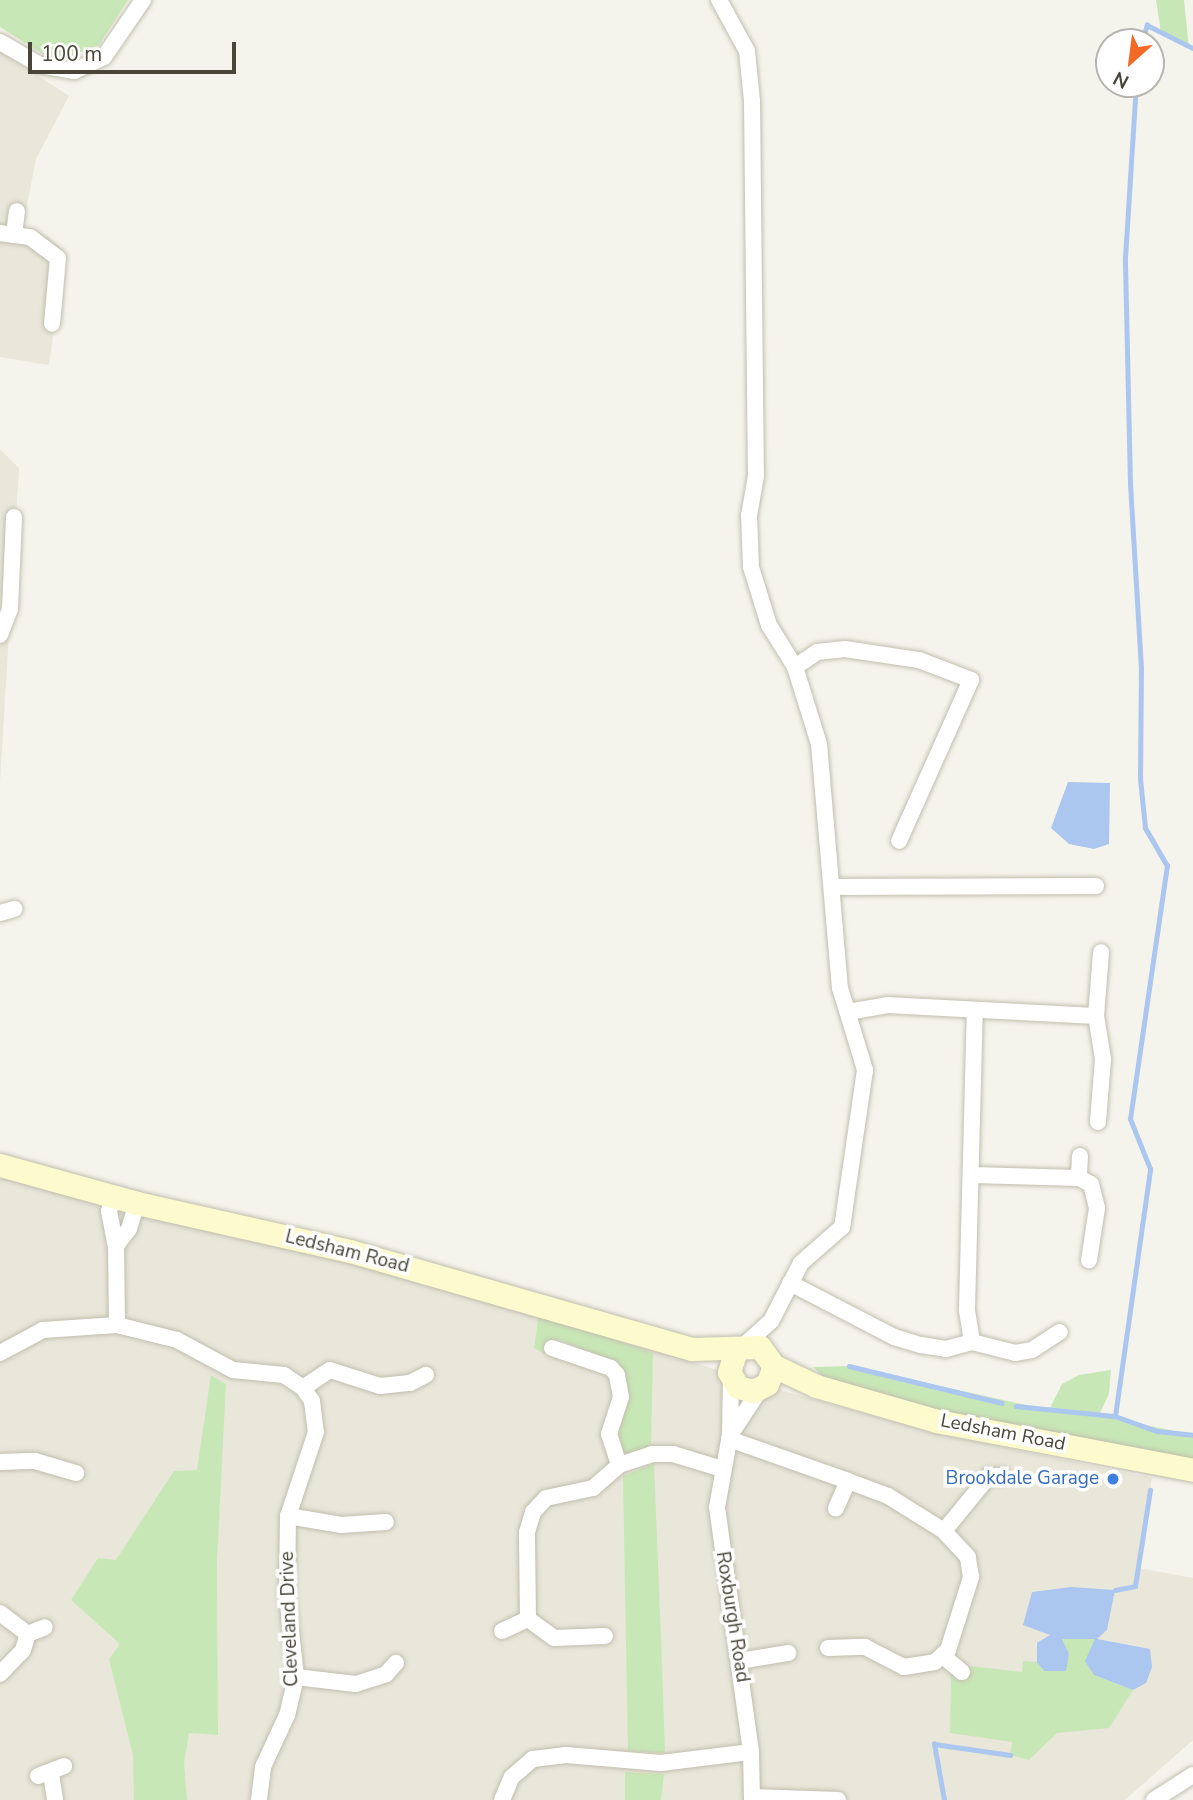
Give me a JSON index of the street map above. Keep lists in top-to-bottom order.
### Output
{
  "streets": {
    "main road": ["Ledsham Road"],
    "street": ["Roxburgh Road", "Cleveland Drive"]
  },
  "crossings": [
    ["Ledsham Road", "Roxburgh Road"]
  ],
  "places": ["Brookdale Garage"],
  "scale_bar": "100 m",
  "north": "bottom left"
}
